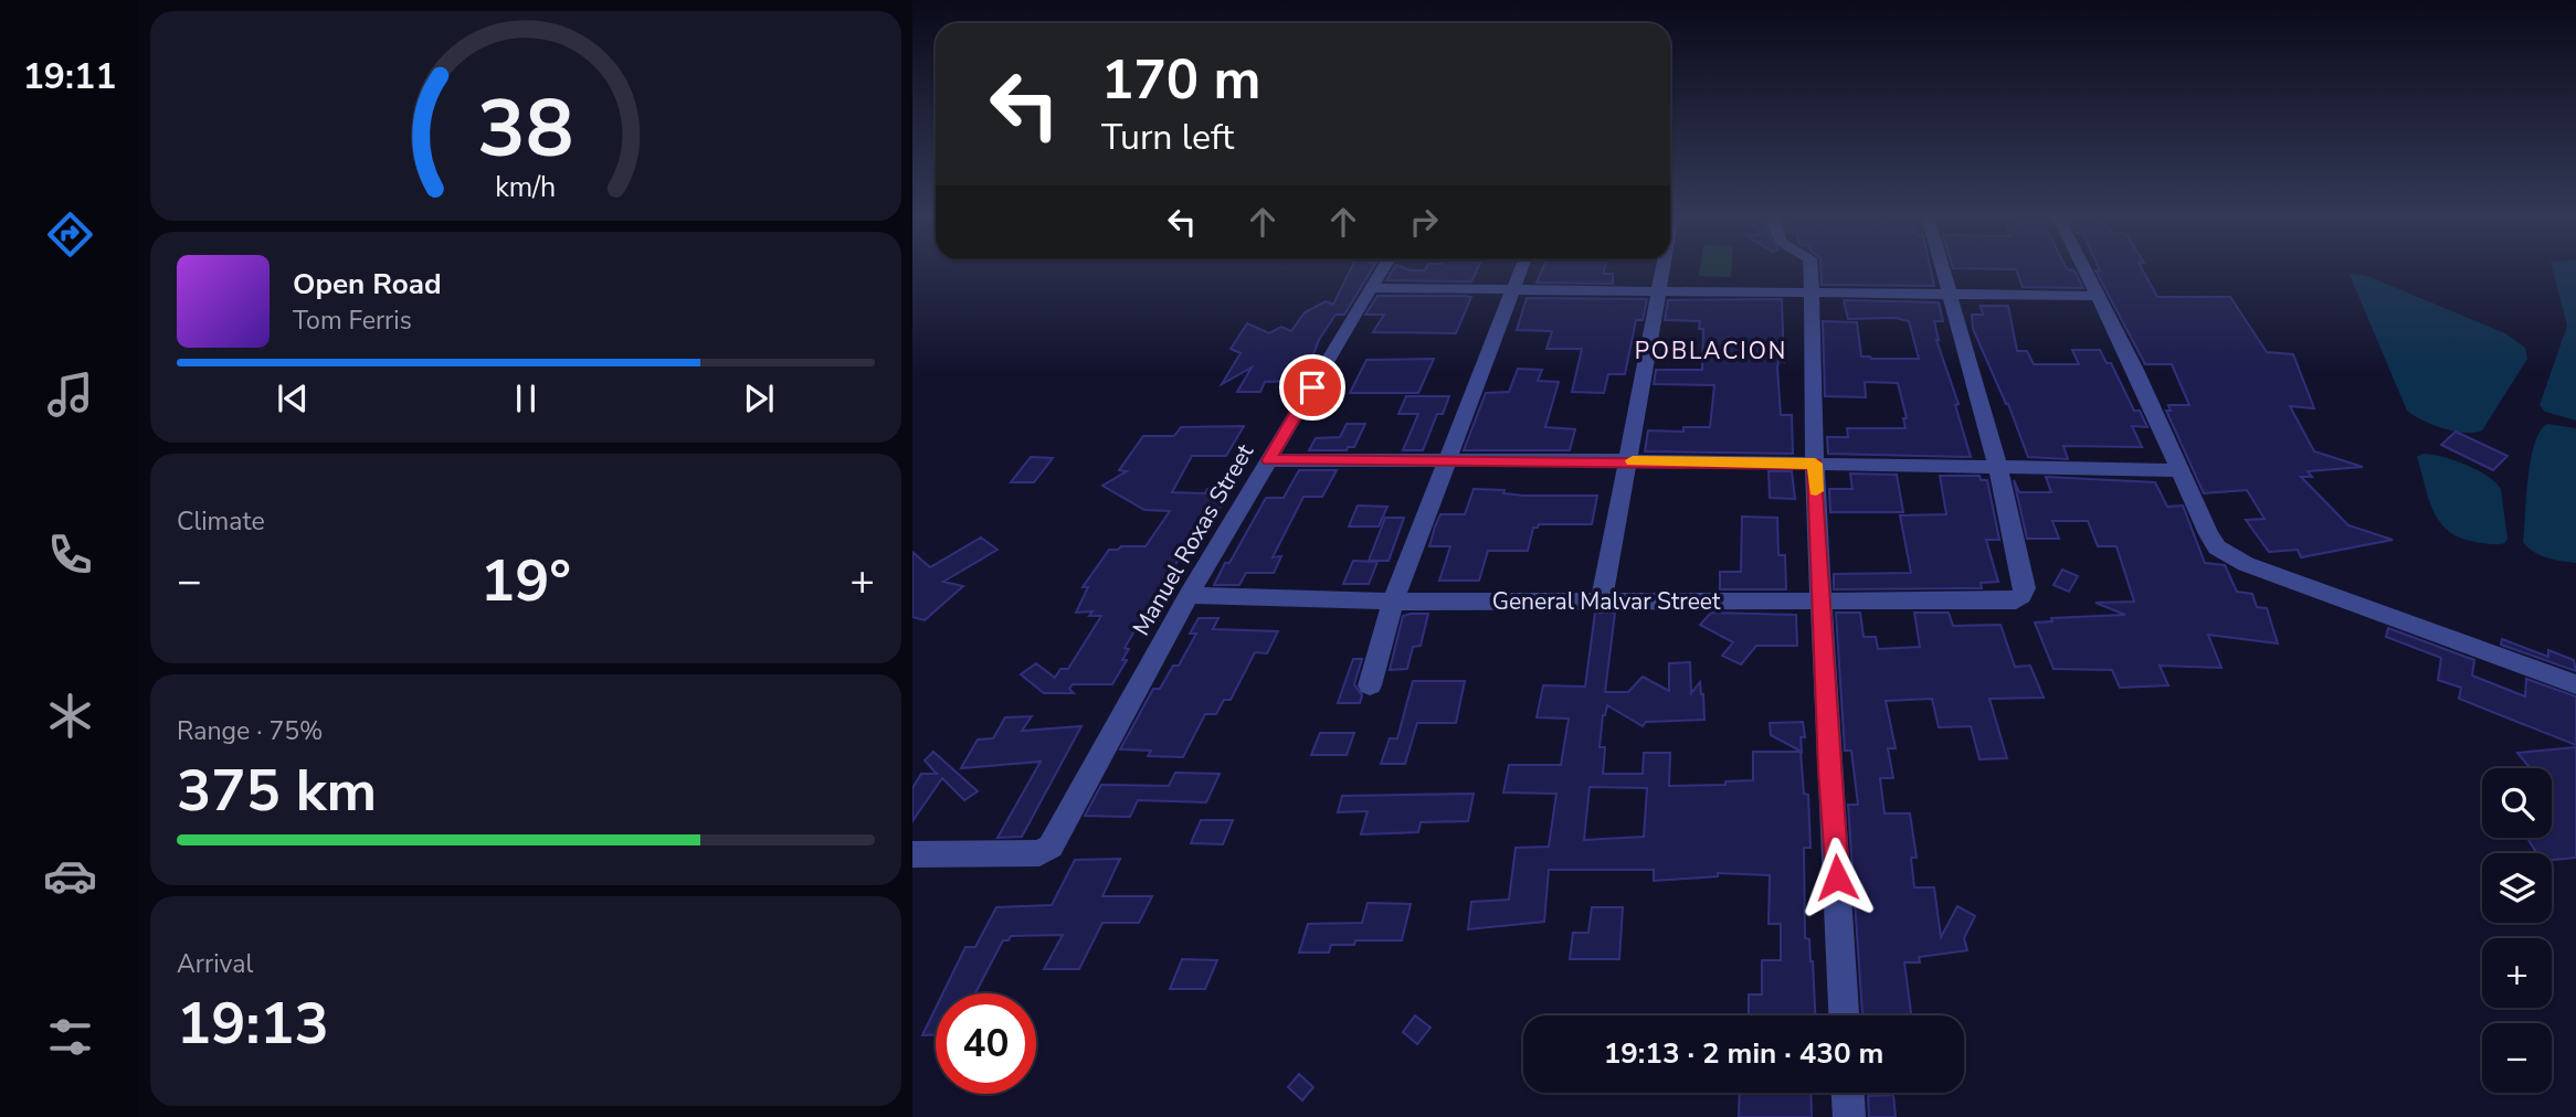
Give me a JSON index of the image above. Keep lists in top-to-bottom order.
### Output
{
  "streets": {
    "street": ["Manuel Roxas Street", "General Malvar Street"]
  },
  "crossings": [
    ["Manuel Roxas Street", "General Malvar Street"]
  ],
  "districts": ["POBLACION"],
  "page": {
    "tabs": "19:11",
    "turn": ["170 m", "Turn left"],
    "song": ["Open Road", "Tom Ferris"],
    "tile": [
      "Climate",
      ["Range · 75%", "375 km"],
      ["Arrival", "19:13"]
    ],
    "heat": ["−", "19°", "+"],
    "map_buttons": ["+", "−"],
    "limit": "40",
    "trip": "19:13 · 2 min · 430 m",
    "gauge": ["38", "km/h"]
  }
}
